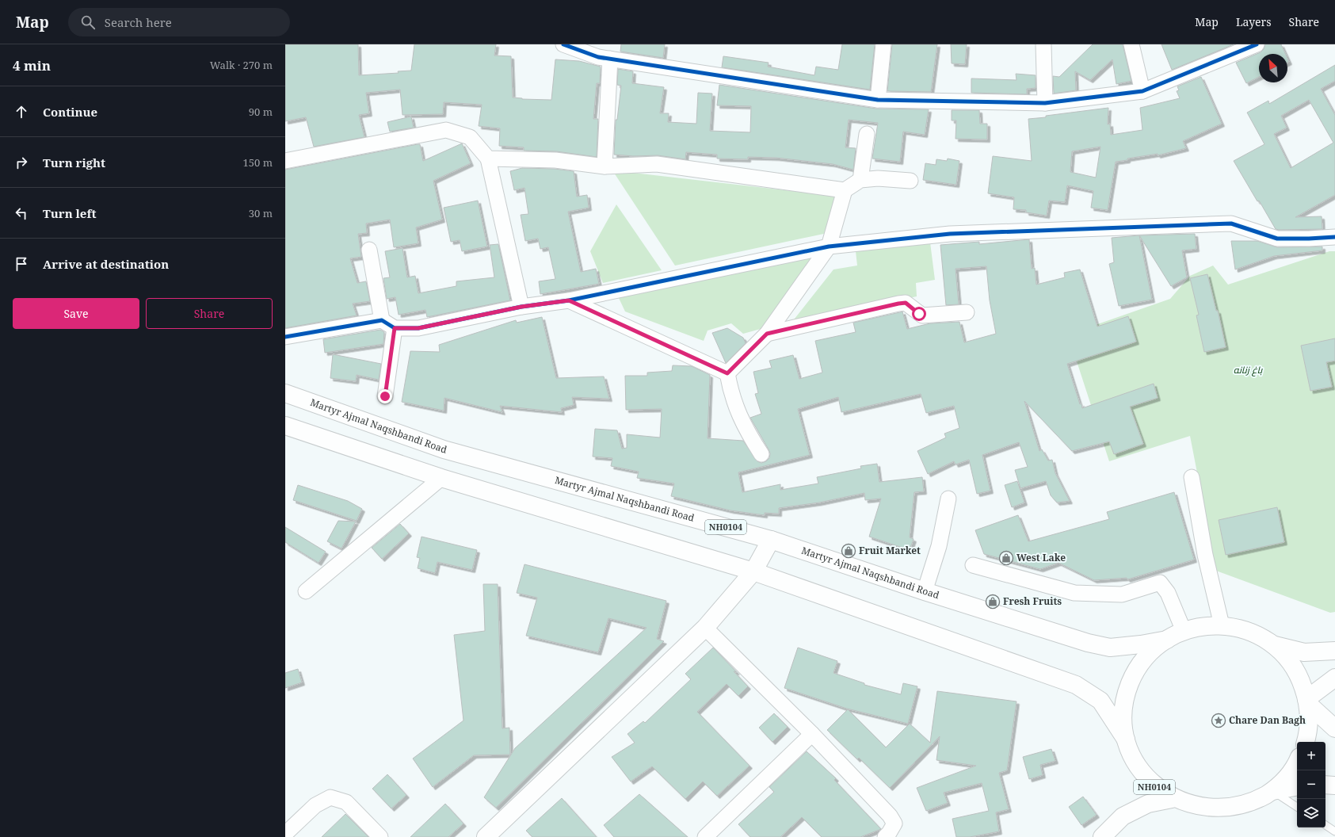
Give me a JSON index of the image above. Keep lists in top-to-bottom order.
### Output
{
  "streets": {
    "main road": ["Martyr Ajmal Naqshbandi Road", "NH0104"]
  },
  "crossings": [
    ["Martyr Ajmal Naqshbandi Road", "NH0104"]
  ],
  "parks": ["باغ زنانه"],
  "places": {
    "shop": ["Fruit Market", "West Lake", "Fresh Fruits"],
    "place": ["Chare Dan Bagh"]
  },
  "north": "top left",
  "page": {
    "header": "Map",
    "search": "Search here",
    "nav": ["Map", "Layers", "Share"],
    "heading": ["4 min", "Walk · 270 m"],
    "list": [
      ["Continue", "90 m"],
      ["Turn right", "150 m"],
      ["Turn left", "30 m"],
      "Arrive at destination"
    ],
    "buttons": ["Save", "Share"],
    "map_buttons": ["+", "−"]
  }
}
